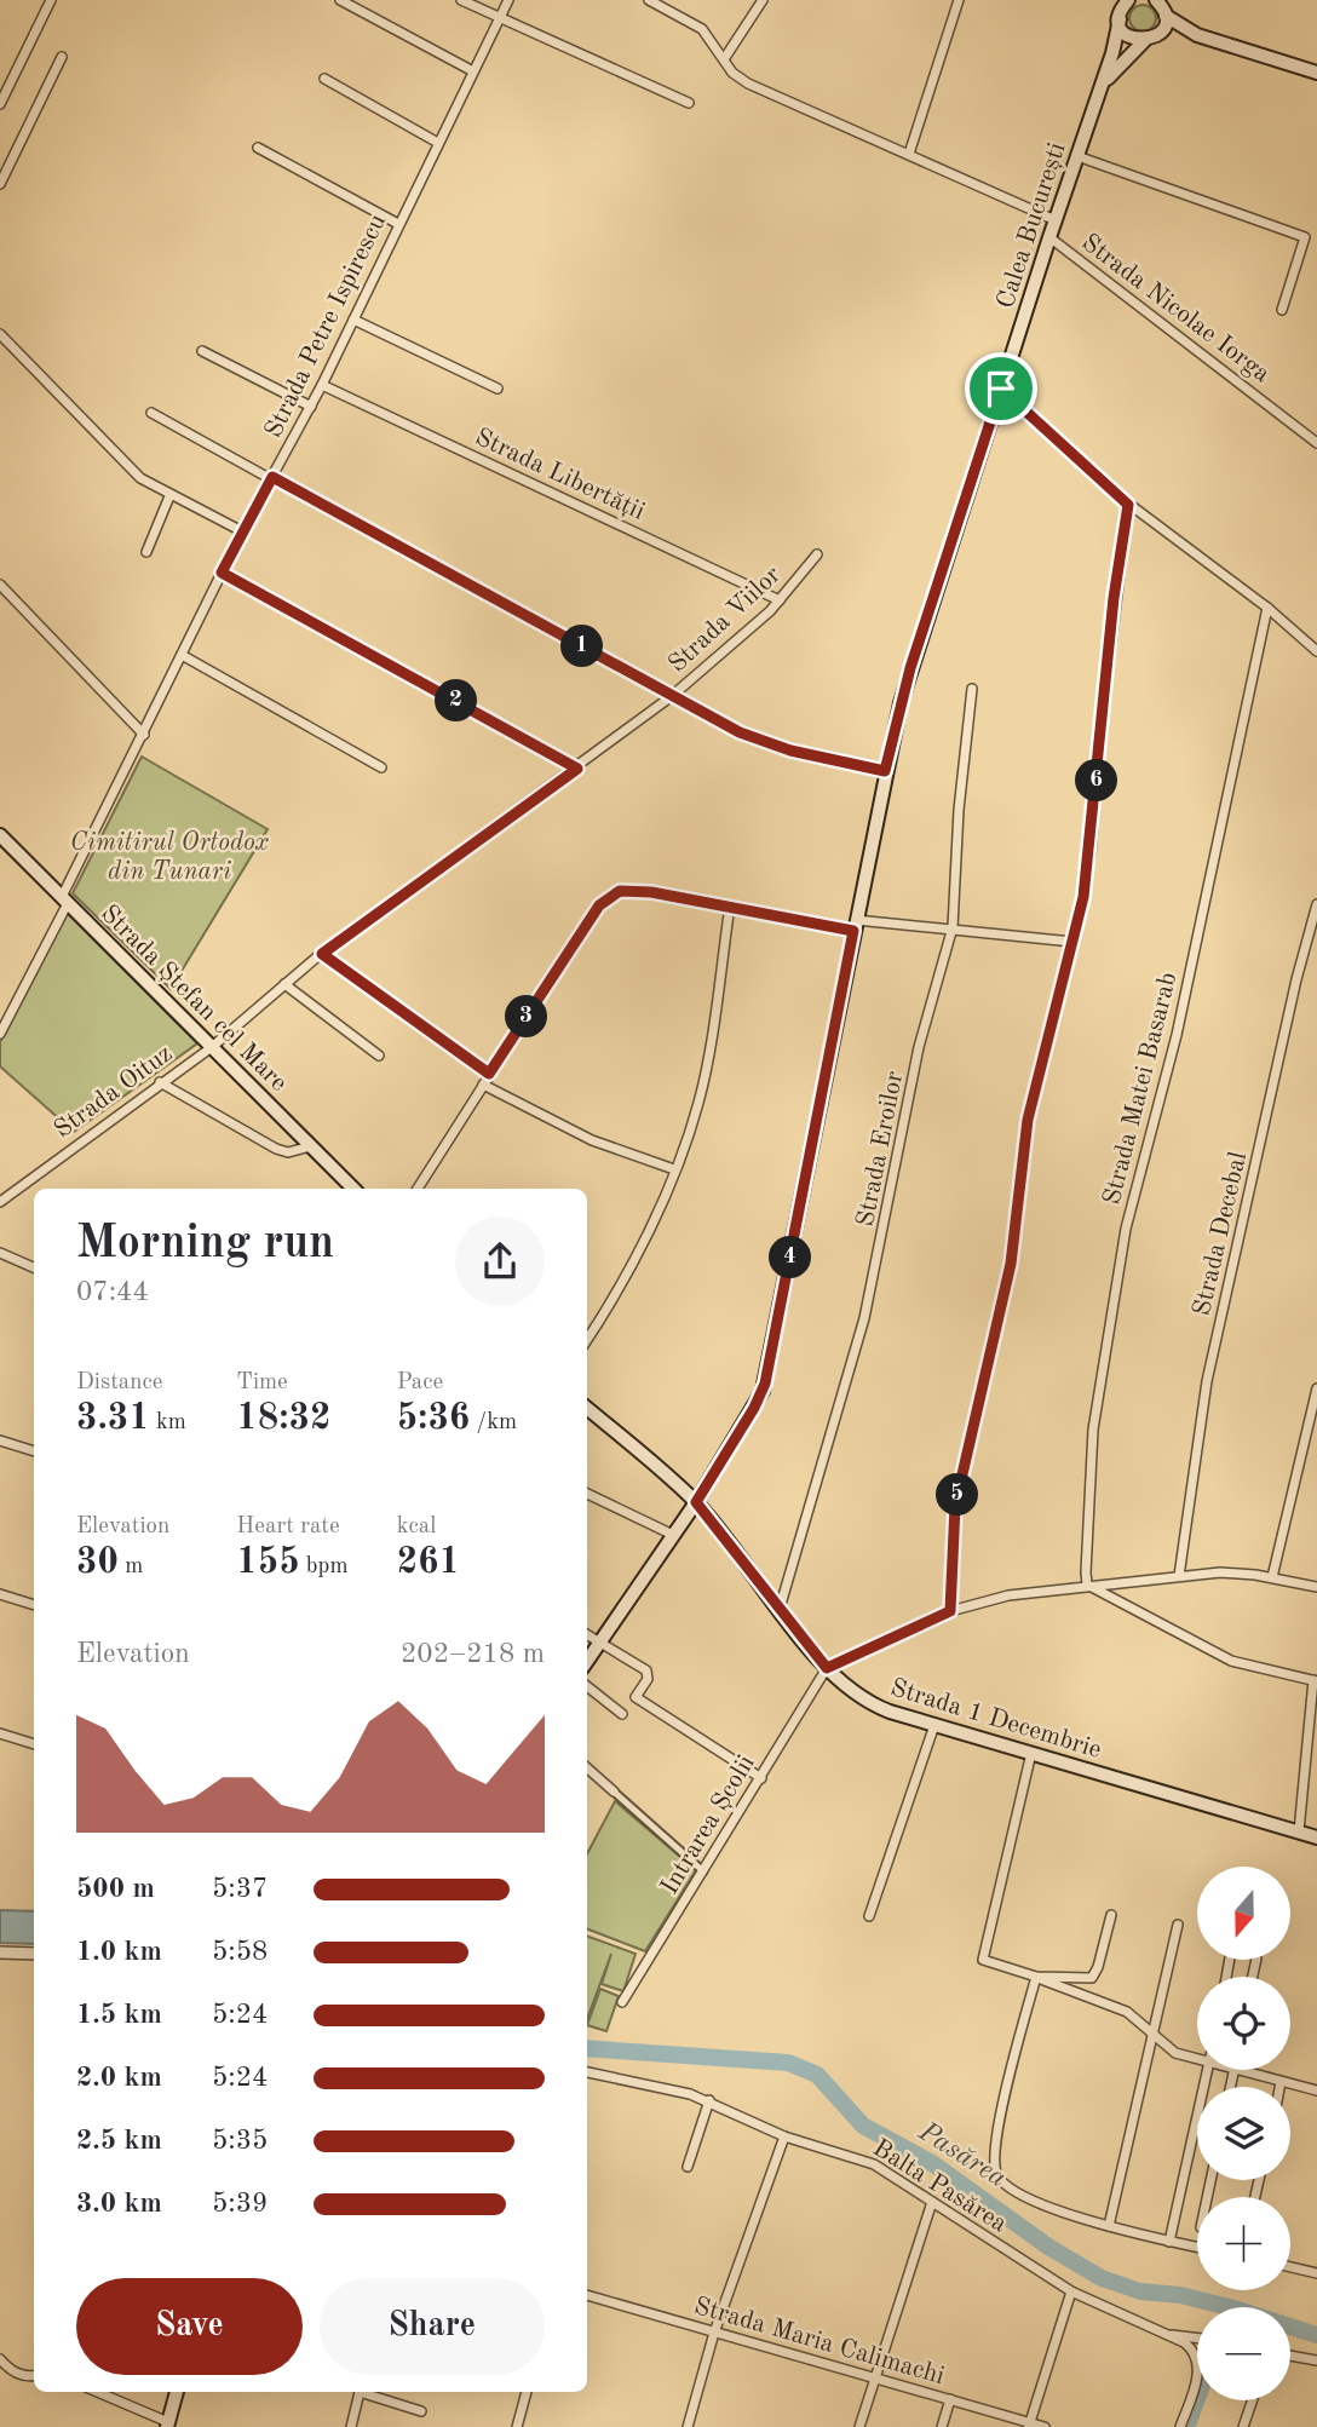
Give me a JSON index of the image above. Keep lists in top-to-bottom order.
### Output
{
  "streets": {
    "main road": ["Calea București", "Strada Ștefan cel Mare", "Strada 1 Decembrie"],
    "street": [
      "Strada Nicolae Iorga",
      "Strada Petre Ispirescu",
      "Strada Libertății",
      "Strada Viilor",
      "Strada Matei Basarab",
      "Strada Oituz",
      "Strada Eroilor",
      "Strada Decebal",
      "Intrarea Școlii",
      "Balta Pasărea",
      "Strada Maria Calimachi"
    ]
  },
  "crossings": [
    ["Calea București", "Strada Nicolae Iorga"],
    ["Calea București", "Strada 1 Decembrie"],
    ["Strada Petre Ispirescu", "Strada Libertății"],
    ["Strada Petre Ispirescu", "Strada Ștefan cel Mare"],
    ["Strada Libertății", "Strada Viilor"],
    ["Strada Viilor", "Strada Ștefan cel Mare"],
    ["Strada Viilor", "Strada Oituz"],
    ["Strada Ștefan cel Mare", "Strada Oituz"],
    ["Strada Eroilor", "Strada 1 Decembrie"],
    ["Strada 1 Decembrie", "Intrarea Școlii"]
  ],
  "water": ["Pasărea"],
  "parks": ["Cimitirul Ortodox din Tunari"],
  "north": "bottom",
  "page": {
    "pins": [
      "1",
      "2",
      "6",
      "3",
      "4",
      "5"
    ],
    "heading": ["Morning run", "07:44"],
    "stats": [
      ["Distance", "3.31 km"],
      ["Time", "18:32"],
      ["Pace", "5:36 /km"],
      ["Elevation", "30 m"],
      ["Heart rate", "155 bpm"],
      ["kcal", "261"]
    ],
    "chart": ["Elevation", "202–218 m"],
    "list": [
      {
        "name": "500 m",
        "note": "5:37"
      },
      {
        "name": "1.0 km",
        "note": "5:58"
      },
      {
        "name": "1.5 km",
        "note": "5:24"
      },
      {
        "name": "2.0 km",
        "note": "5:24"
      },
      {
        "name": "2.5 km",
        "note": "5:35"
      },
      {
        "name": "3.0 km",
        "note": "5:39"
      }
    ],
    "map_buttons": ["+", "−"],
    "buttons": ["Save", "Share"]
  }
}
